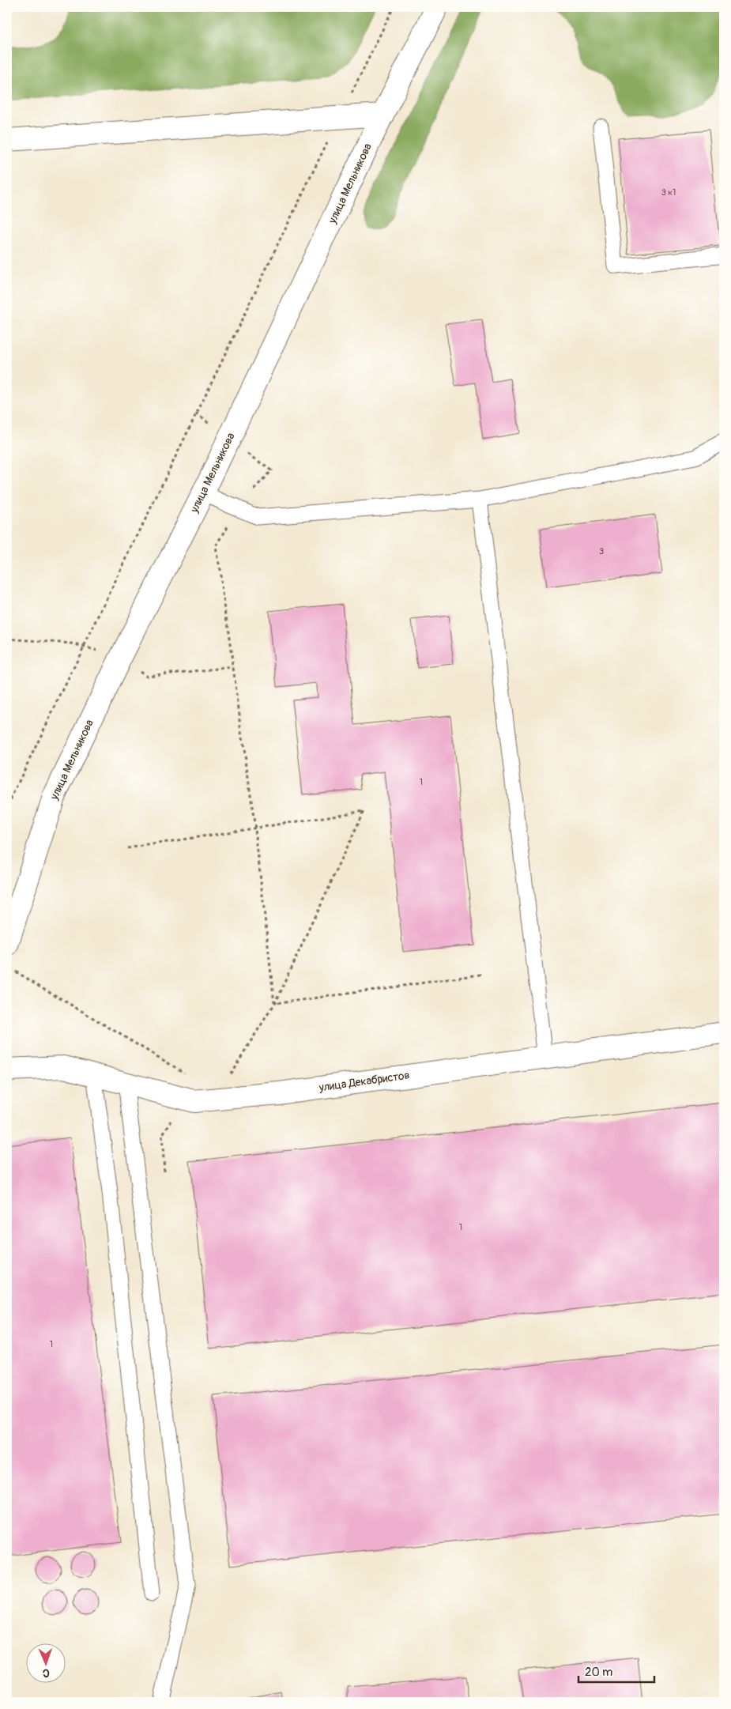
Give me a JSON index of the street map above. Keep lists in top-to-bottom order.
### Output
{
  "streets": {
    "street": ["улица Мельникова", "улица Декабристов"]
  },
  "house_numbers": [
    "3 к1",
    "3",
    "1",
    "1",
    "1"
  ],
  "scale_bar": "20 m",
  "north": "bottom"
}
